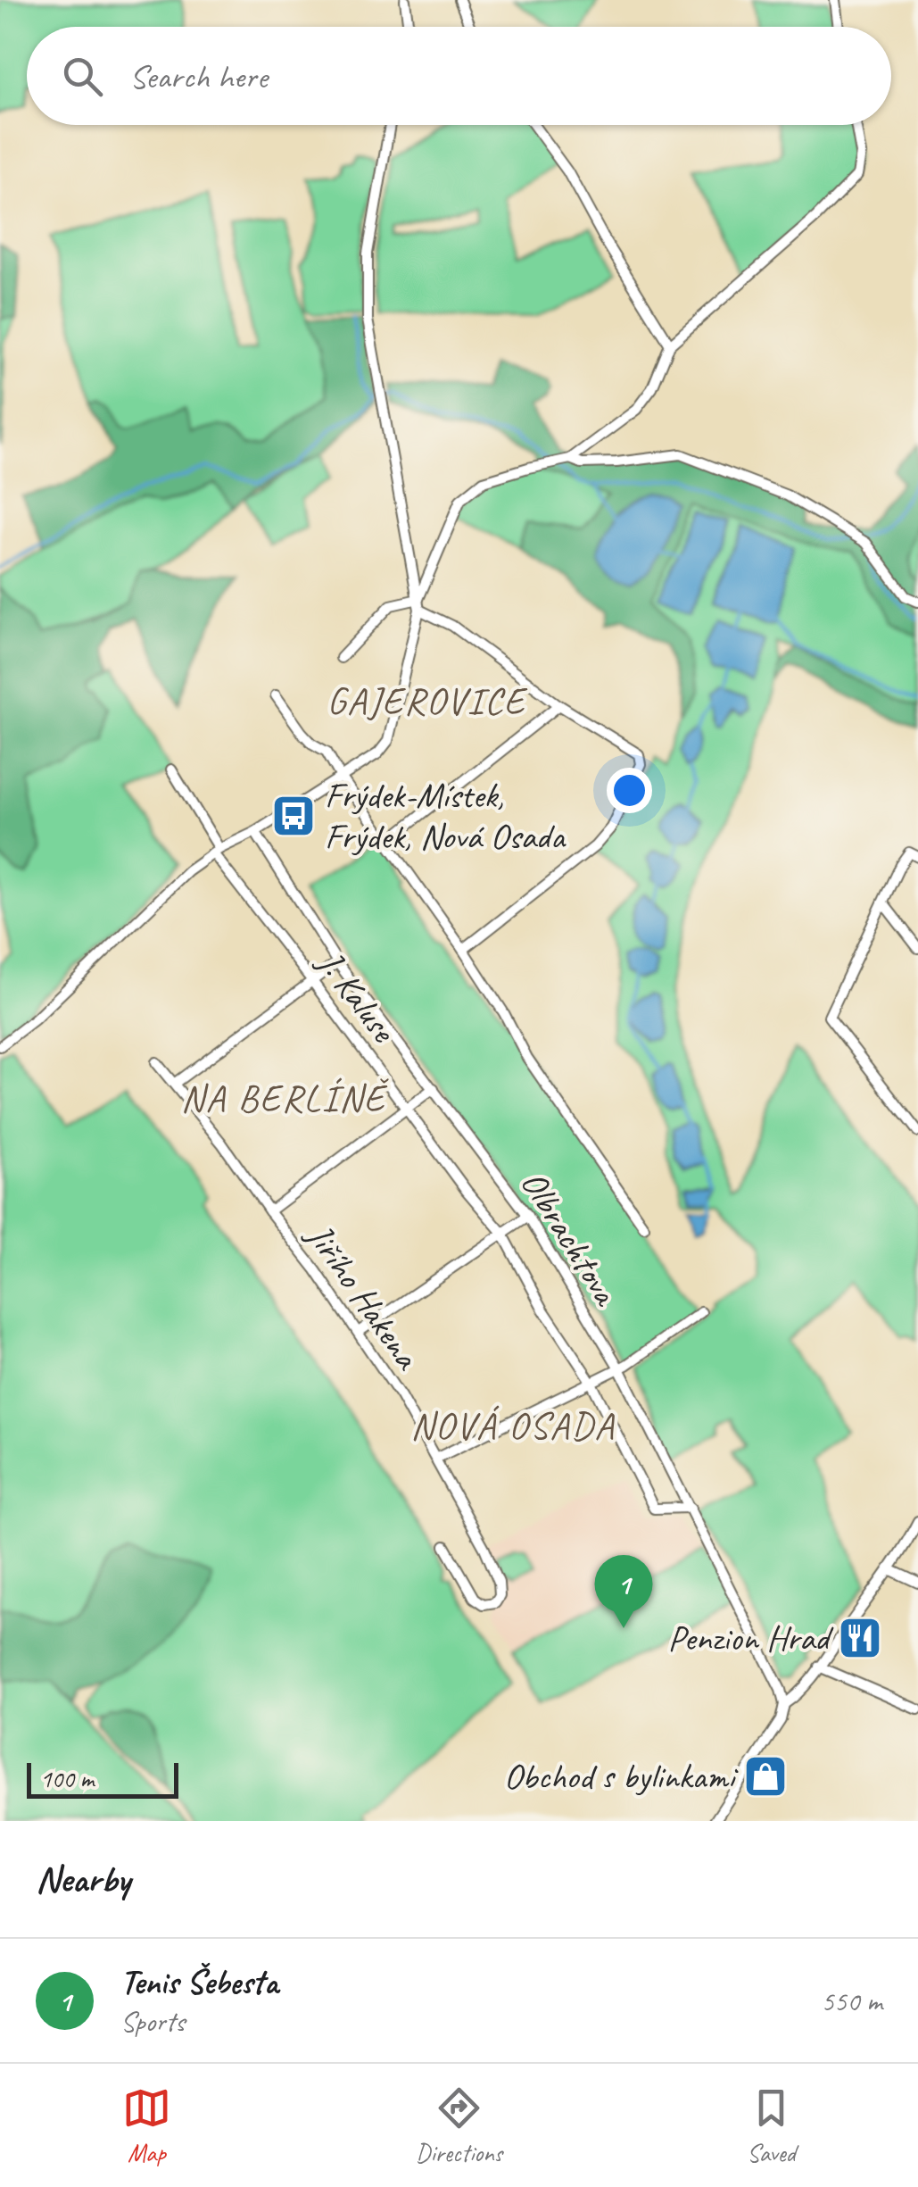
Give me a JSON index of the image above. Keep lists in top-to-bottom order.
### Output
{
  "streets": {
    "street": ["J. Kaluse", "Olbrachtova", "Jiřího Hakena"]
  },
  "crossings": [
    ["J. Kaluse", "Olbrachtova"]
  ],
  "districts": ["GAJEROVICE", "NA BERLÍNĚ", "NOVÁ OSADA"],
  "places": {
    "bus stop": ["Frýdek-Místek, Frýdek, Nová Osada"],
    "restaurant": ["Penzion Hrad"],
    "shop": ["Obchod s bylinkami"]
  },
  "scale_bar": "100 m",
  "page": {
    "search": "Search here",
    "pins": "1",
    "scale": "100 m",
    "heading": "Nearby",
    "list": [
      {
        "mark": "1",
        "name": "Tenis Šebesta",
        "note": "Sports",
        "value": "550 m"
      }
    ],
    "nav": ["Map", "Directions", "Saved"]
  }
}
